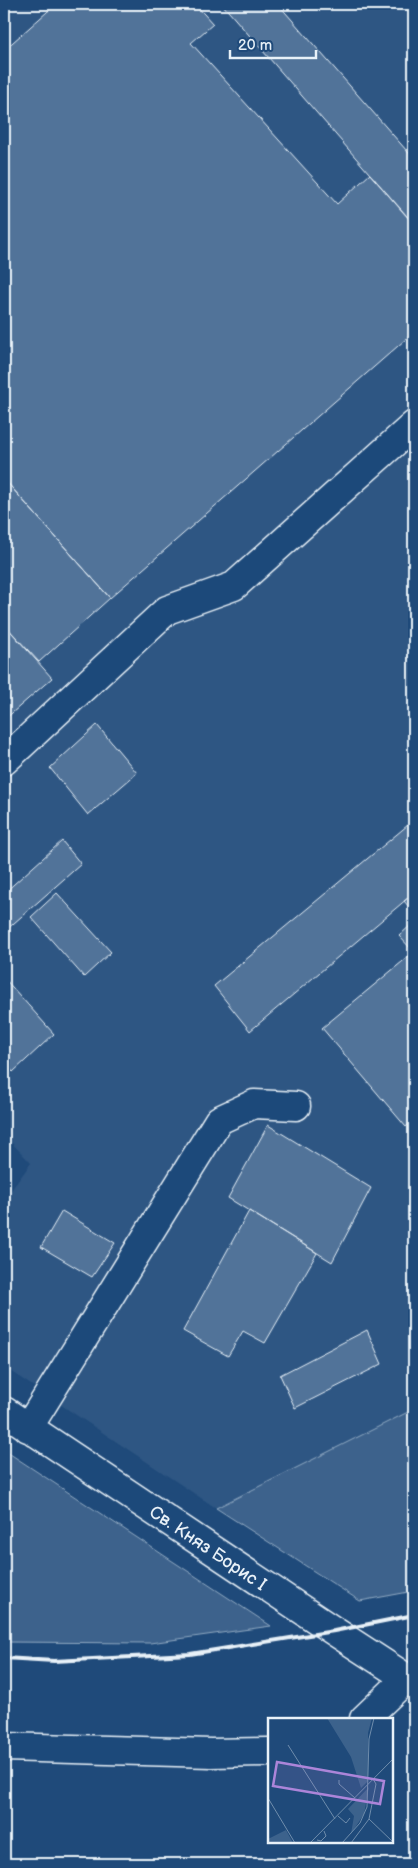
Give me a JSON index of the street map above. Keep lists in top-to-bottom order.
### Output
{
  "streets": {
    "street": ["Св. Княз Борис I"]
  },
  "scale_bar": "20 m"
}
